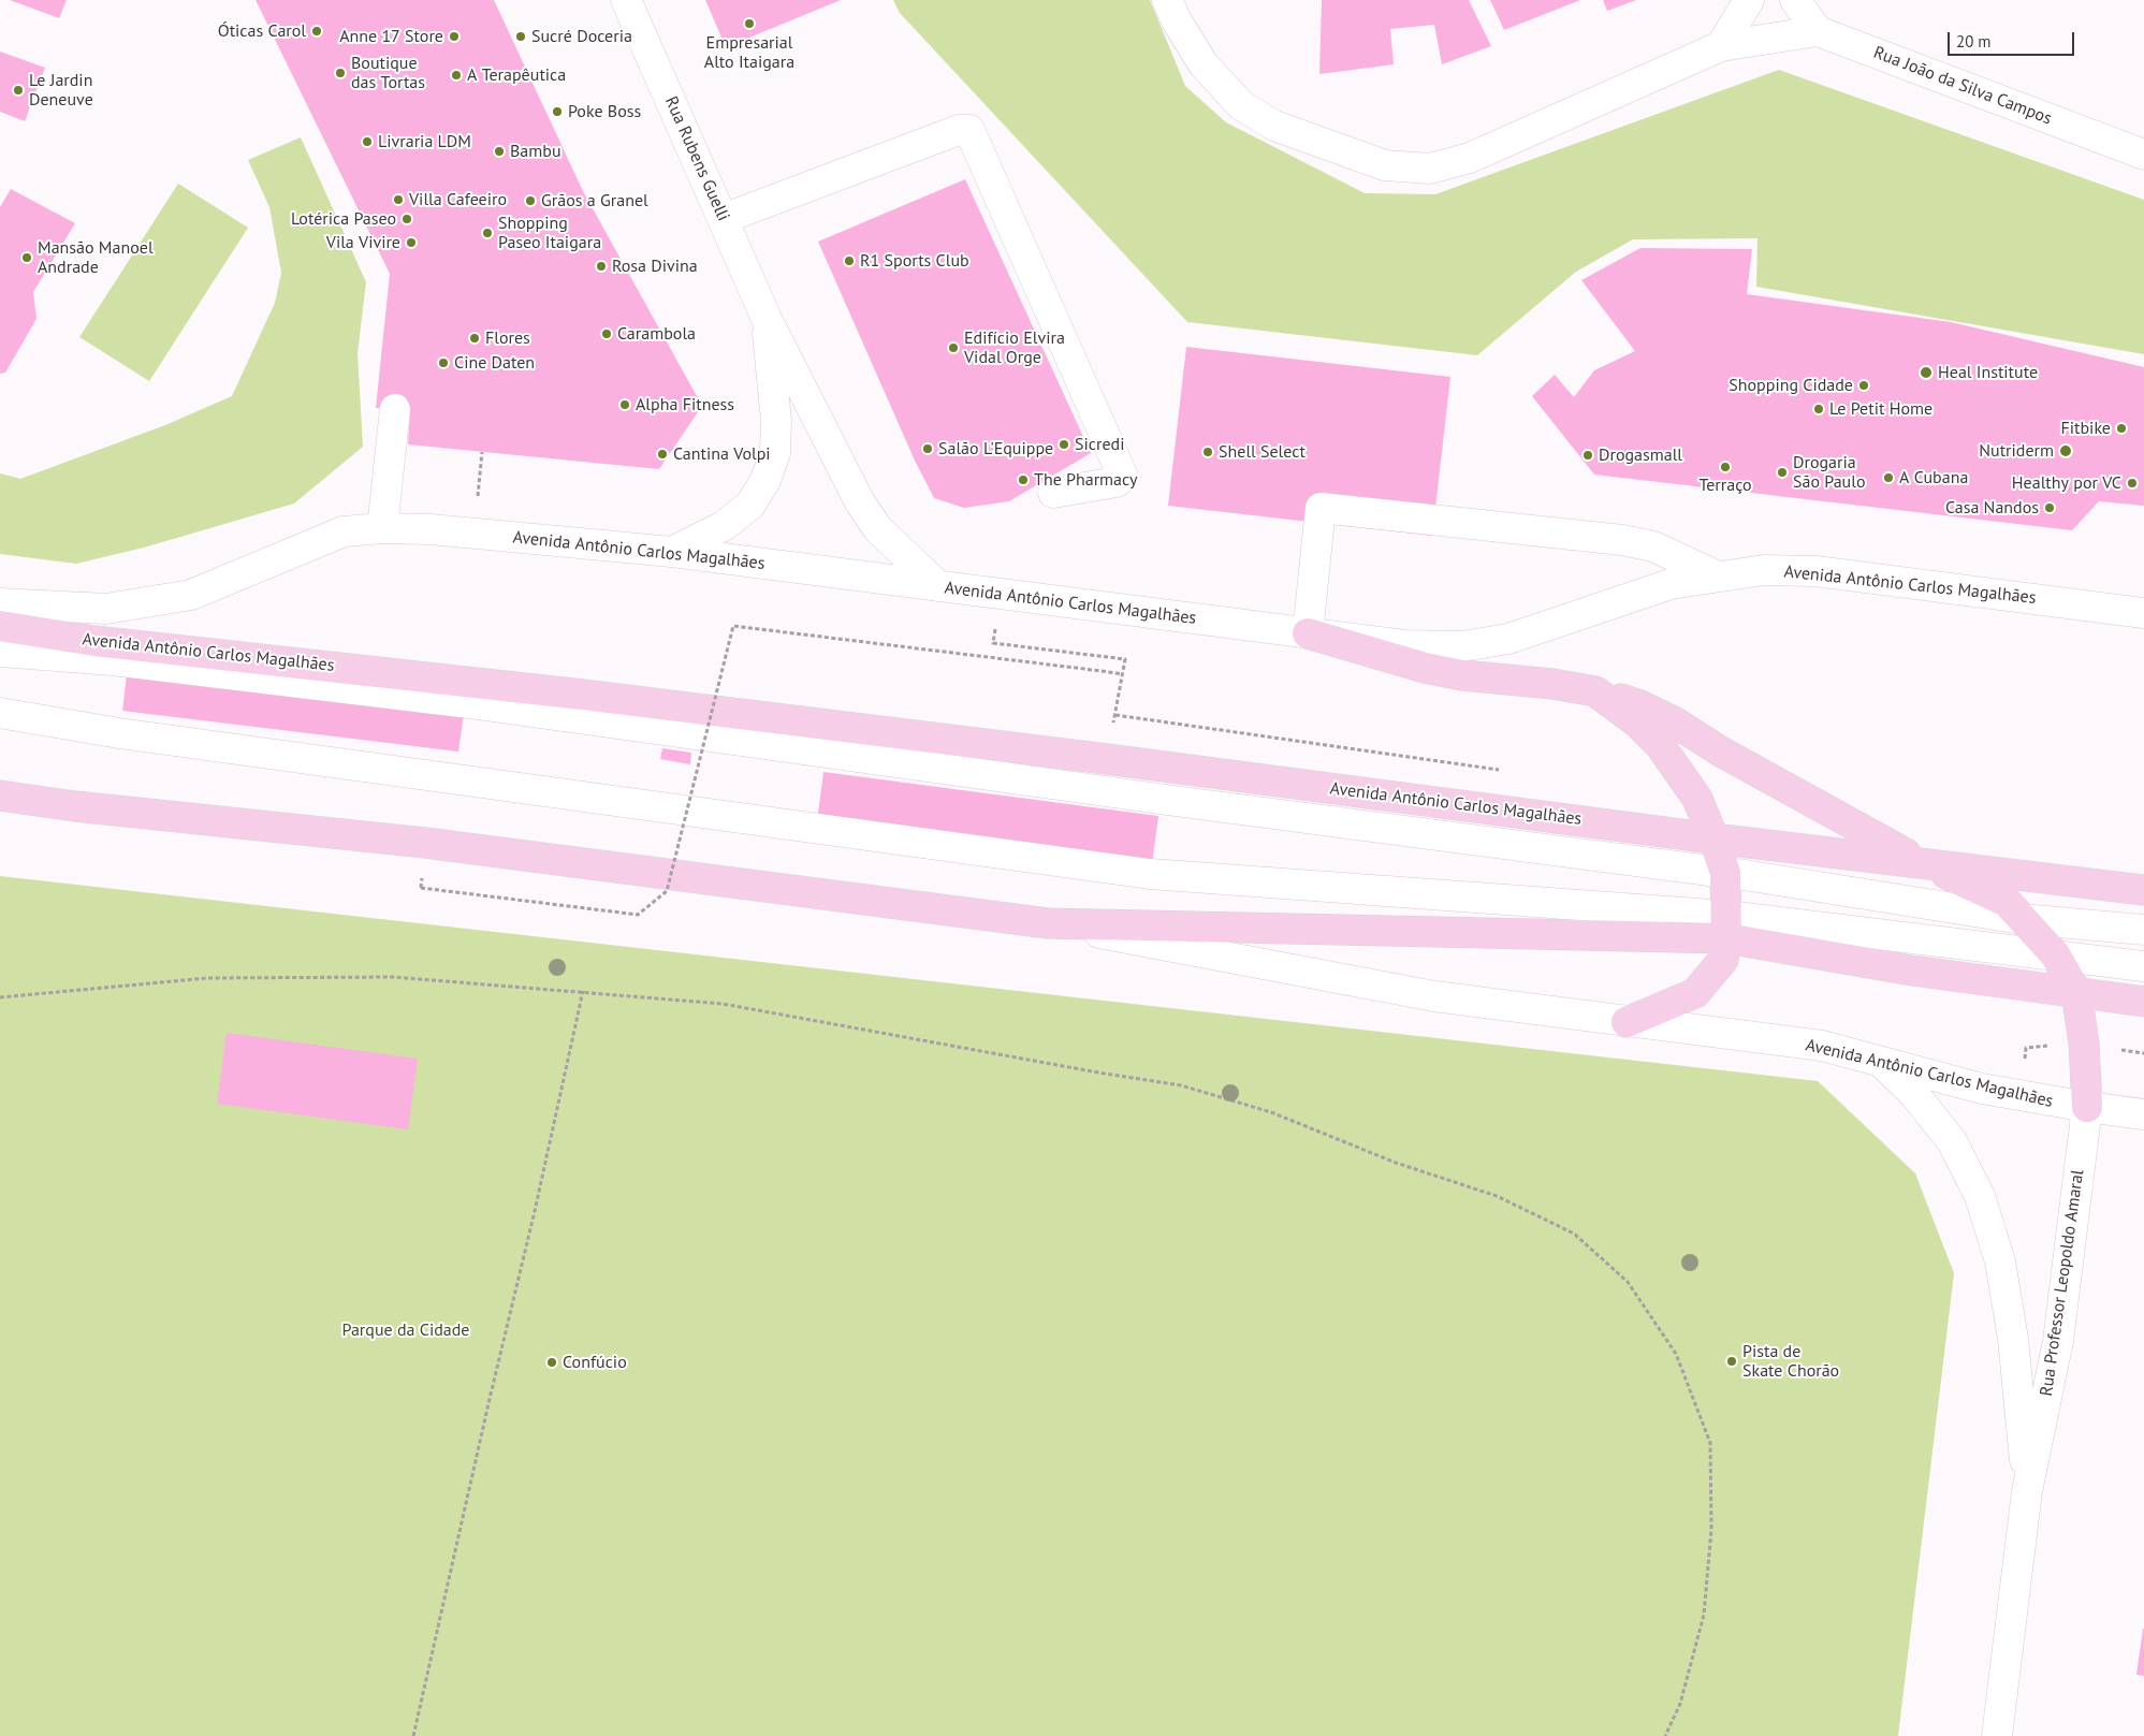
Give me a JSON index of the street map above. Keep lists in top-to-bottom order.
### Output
{
  "streets": {
    "main road": ["Avenida Antônio Carlos Magalhães"],
    "street": ["Rua João da Silva Campos", "Rua Rubens Guelli", "Rua Professor Leopoldo Amaral"]
  },
  "crossings": [
    ["Rua Rubens Guelli", "Avenida Antônio Carlos Magalhães"],
    ["Avenida Antônio Carlos Magalhães", "Rua Professor Leopoldo Amaral"]
  ],
  "parks": ["Parque da Cidade"],
  "places": [
    "Empresarial Alto Itaigara",
    "Óticas Carol",
    "Anne 17 Store",
    "Sucré Doceria",
    "Boutique das Tortas",
    "A Terapêutica",
    "Le Jardin Deneuve",
    "Poke Boss",
    "Livraria LDM",
    "Bambu",
    "Villa Cafeeiro",
    "Grãos a Granel",
    "Lotérica Paseo",
    "Shopping Paseo Itaigara",
    "Vila Vivire",
    "Mansão Manoel Andrade",
    "R1 Sports Club",
    "Rosa Divina",
    "Carambola",
    "Flores",
    "Edifício Elvira Vidal Orge",
    "Cine Daten",
    "Heal Institute",
    "Shopping Cidade",
    "Alpha Fitness",
    "Le Petit Home",
    "Fitbike",
    "Sicredi",
    "Salão L'Equippe",
    "Nutriderm",
    "Shell Select",
    "Cantina Volpi",
    "Drogasmall",
    "Terraço",
    "Drogaria São Paulo",
    "A Cubana",
    "The Pharmacy",
    "Healthy por VC",
    "Casa Nandos",
    "Pista de Skate Chorão",
    "Confúcio"
  ],
  "scale_bar": "20 m"
}
